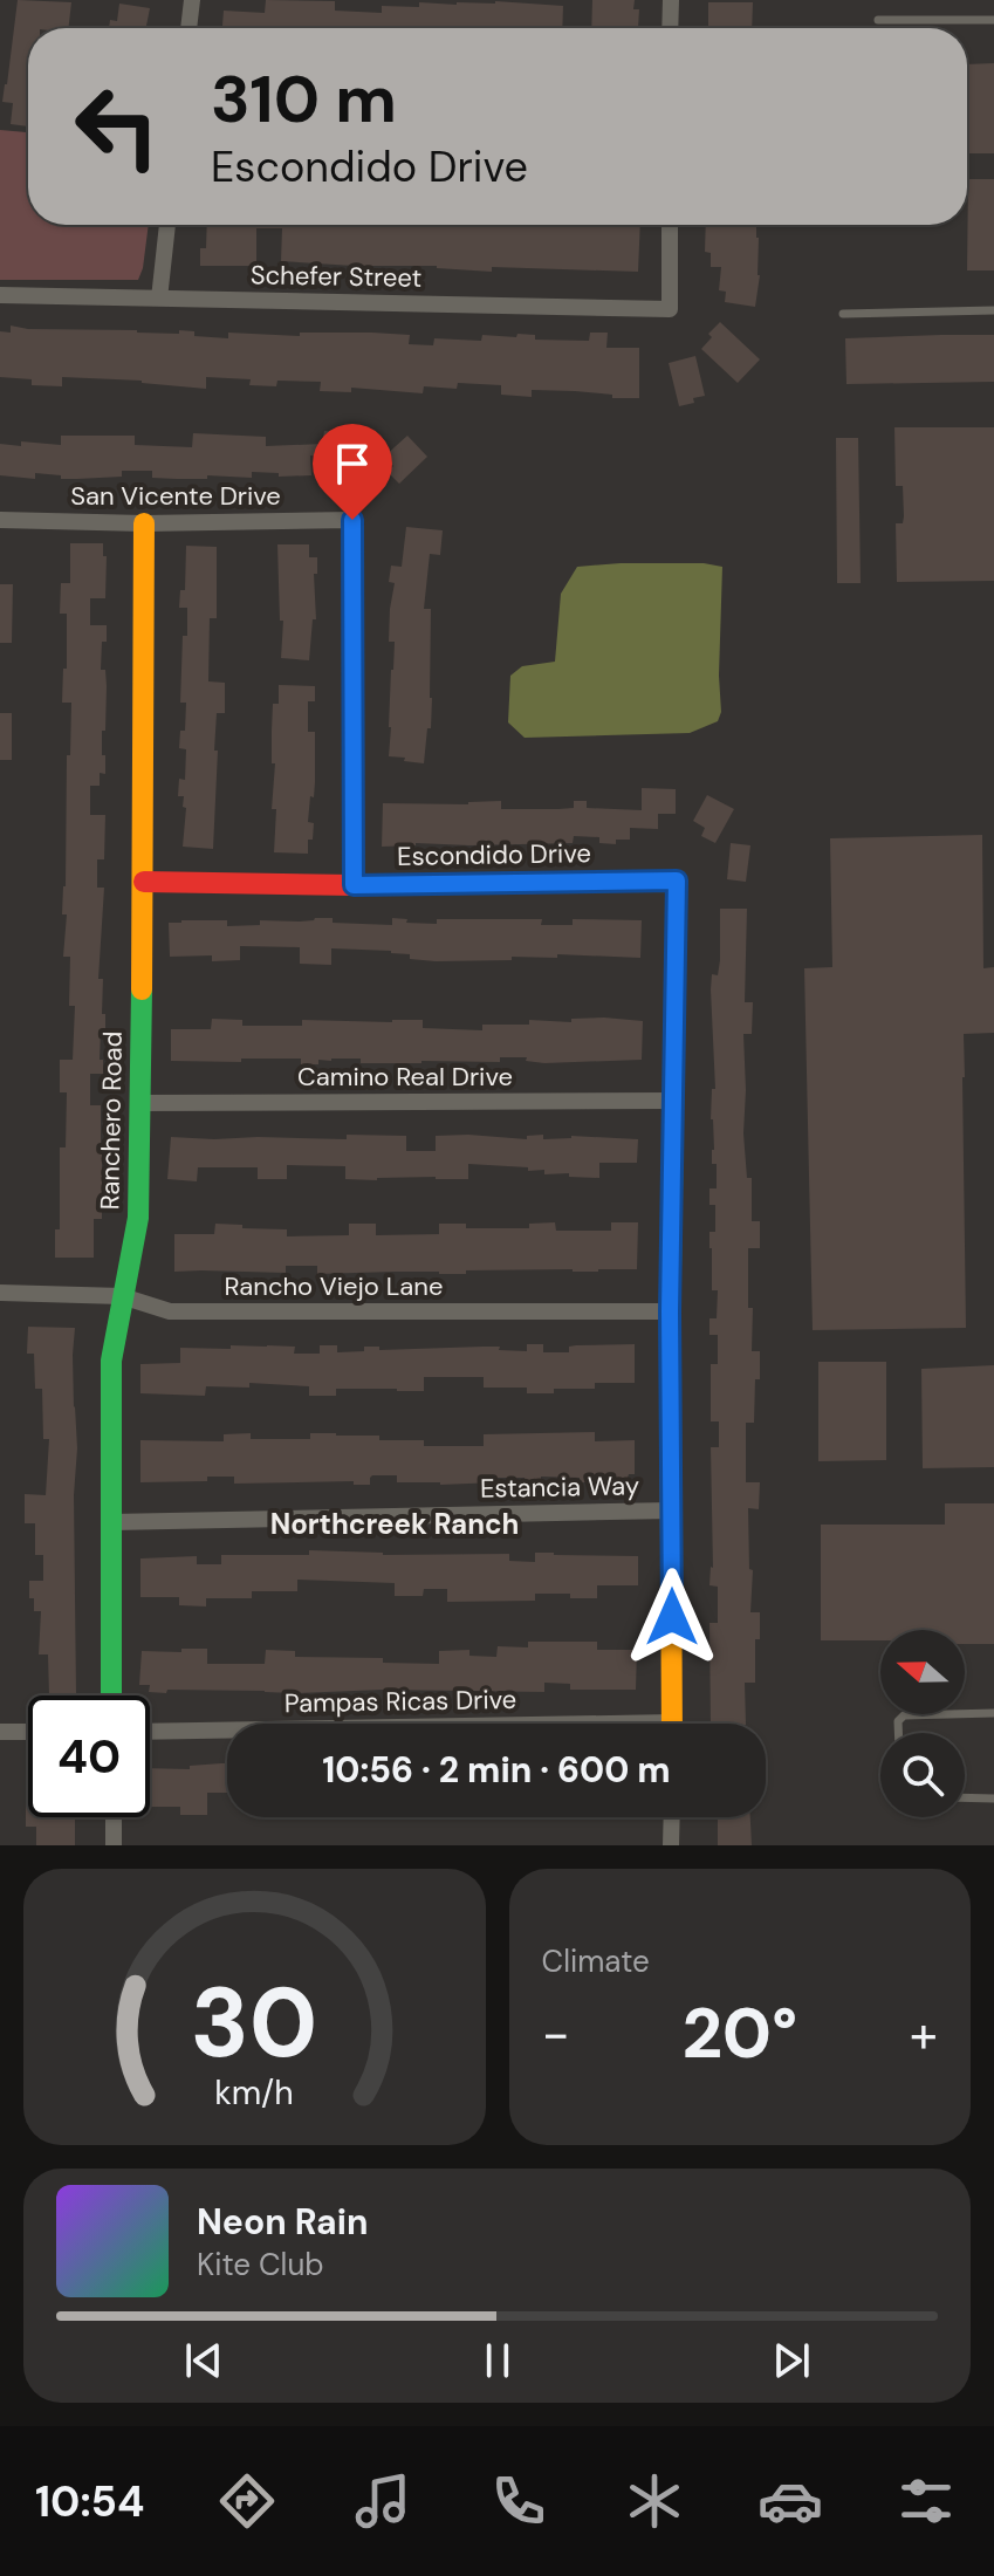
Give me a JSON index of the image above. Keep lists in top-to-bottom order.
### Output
{
  "streets": {
    "street": [
      "Schefer Street",
      "San Vicente Drive",
      "Escondido Drive",
      "Camino Real Drive",
      "Ranchero Road",
      "Rancho Viejo Lane",
      "Estancia Way",
      "Pampas Ricas Drive"
    ]
  },
  "crossings": [
    ["San Vicente Drive", "Escondido Drive"],
    ["San Vicente Drive", "Ranchero Road"],
    ["Escondido Drive", "Camino Real Drive"],
    ["Escondido Drive", "Ranchero Road"],
    ["Camino Real Drive", "Ranchero Road"],
    ["Ranchero Road", "Rancho Viejo Lane"],
    ["Ranchero Road", "Estancia Way"]
  ],
  "districts": ["Northcreek Ranch"],
  "north": "left",
  "page": {
    "turn": ["310 m", "Escondido Drive"],
    "limit": "40",
    "trip": "10:56 · 2 min · 600 m",
    "tile": "Climate",
    "heat": ["−", "20°", "+"],
    "song": ["Neon Rain", "Kite Club"],
    "tabs": "10:54",
    "gauge": ["30", "km/h"]
  }
}
